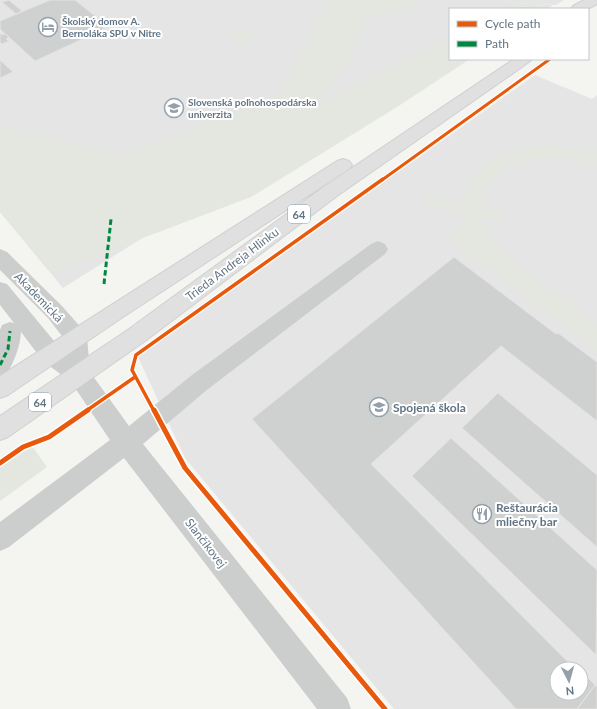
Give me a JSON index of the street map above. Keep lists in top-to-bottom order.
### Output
{
  "streets": {
    "main road": ["64", "Trieda Andreja Hlinku"],
    "street": ["Akademická", "Slančíkovej"]
  },
  "crossings": [
    ["Trieda Andreja Hlinku", "Akademická"],
    ["Trieda Andreja Hlinku", "Slančíkovej"],
    ["Akademická", "Slančíkovej"]
  ],
  "places": {
    "hotel": ["Školský domov A. Bernoláka SPU v Nitre"],
    "school or university": ["Slovenská poľnohospodárska univerzita", "Spojená škola"],
    "restaurant": ["Reštaurácia mliečny bar"]
  },
  "legend": ["Cycle path", "Path"],
  "north": "bottom"
}
